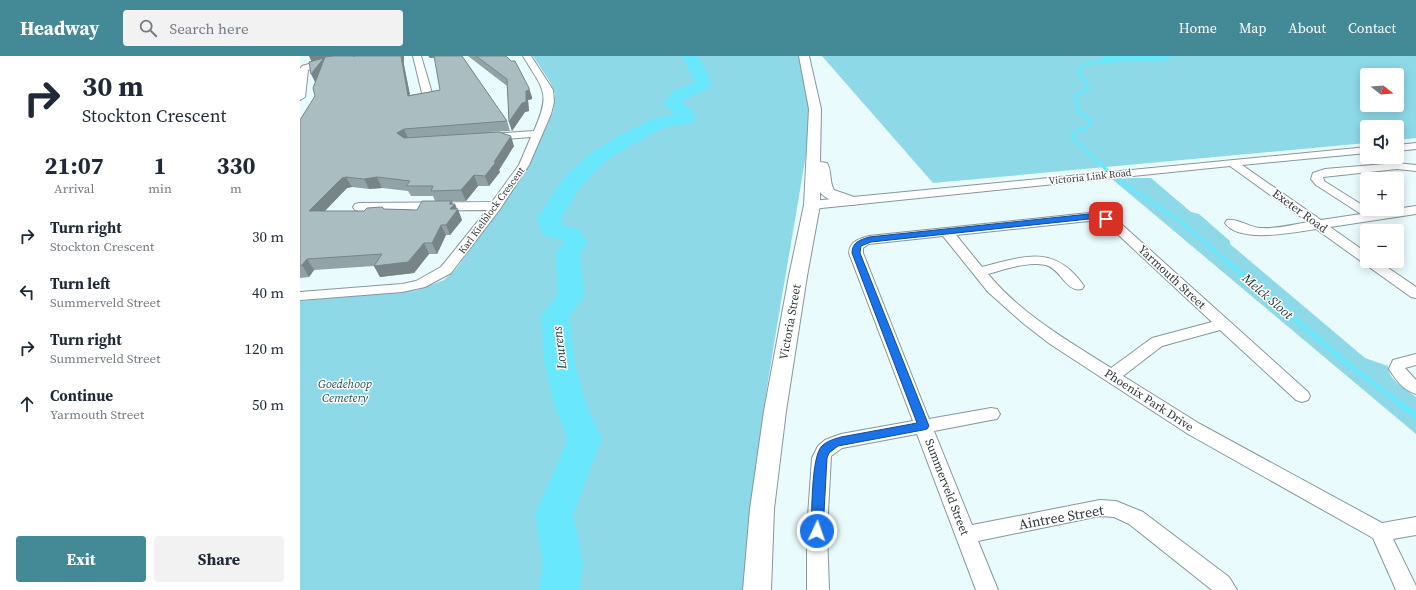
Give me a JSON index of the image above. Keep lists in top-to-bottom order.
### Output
{
  "streets": {
    "main road": ["Victoria Street"],
    "street": [
      "Victoria Link Road",
      "Karl Kielblock Crescent",
      "Exeter Road",
      "Yarmouth Street",
      "Phoenix Park Drive",
      "Summerveld Street",
      "Aintree Street"
    ]
  },
  "crossings": [
    ["Victoria Link Road", "Exeter Road"],
    ["Victoria Link Road", "Victoria Street"],
    ["Yarmouth Street", "Phoenix Park Drive"],
    ["Yarmouth Street", "Summerveld Street"],
    ["Phoenix Park Drive", "Summerveld Street"],
    ["Summerveld Street", "Aintree Street"]
  ],
  "water": ["Melck Sloot", "Lourens"],
  "parks": ["Goedehoop Cemetery"],
  "north": "right",
  "page": {
    "header": "Headway",
    "search": "Search here",
    "nav": [
      "Home",
      "Map",
      "About",
      "Contact"
    ],
    "turn": ["30 m", "Stockton Crescent"],
    "map_buttons": ["+", "−"],
    "eta": [
      "21:07",
      "Arrival",
      "1",
      "min",
      "330",
      "m"
    ],
    "list": [
      {
        "name": "Turn right",
        "note": "Stockton Crescent",
        "value": "30 m"
      },
      {
        "name": "Turn left",
        "note": "Summerveld Street",
        "value": "40 m"
      },
      {
        "name": "Turn right",
        "note": "Summerveld Street",
        "value": "120 m"
      },
      {
        "name": "Continue",
        "note": "Yarmouth Street",
        "value": "50 m"
      }
    ],
    "buttons": ["Exit", "Share"]
  }
}
